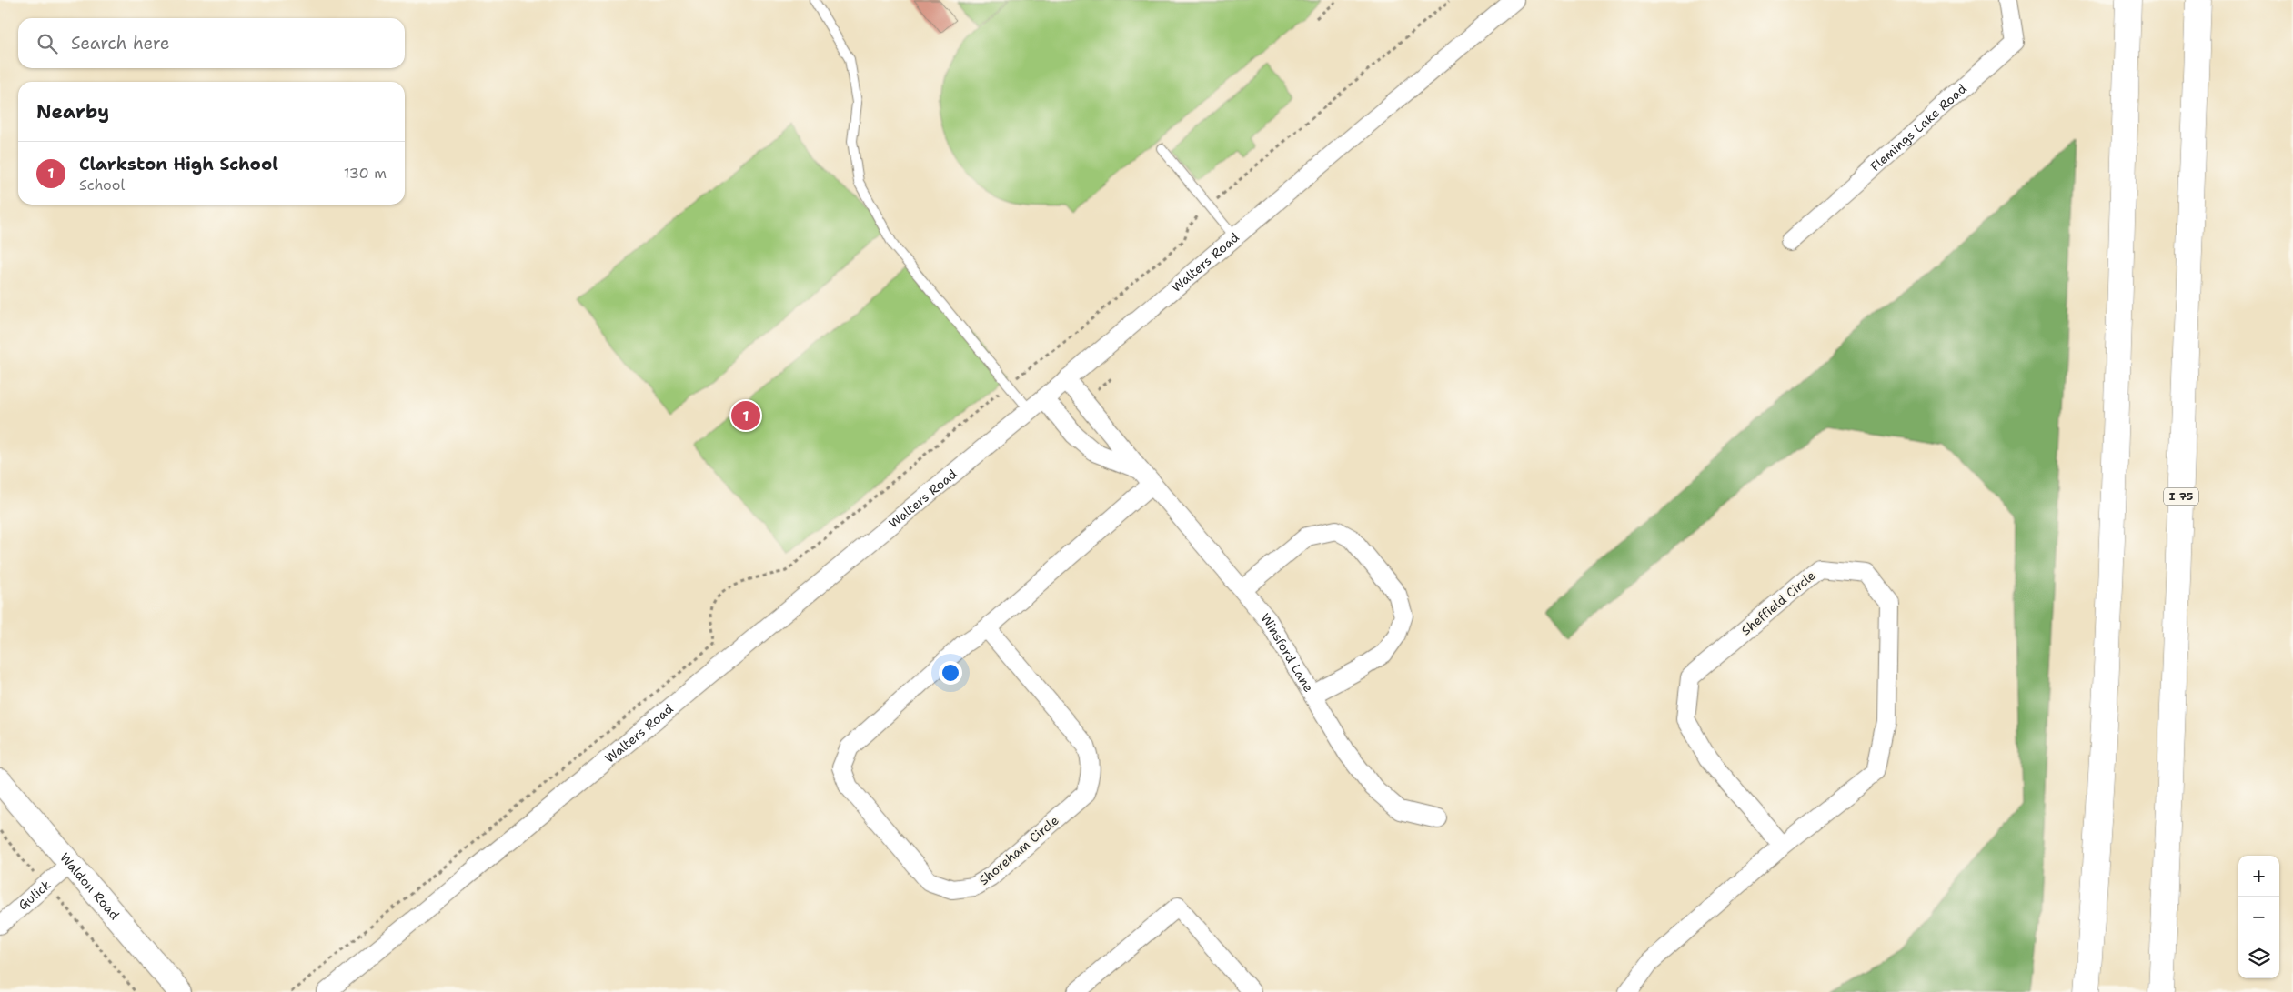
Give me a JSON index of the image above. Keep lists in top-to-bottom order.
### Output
{
  "streets": {
    "highway": ["I 75"],
    "street": [
      "Flemings Lake Road",
      "Walters Road",
      "Sheffield Circle",
      "Winsford Lane",
      "Shoreham Circle",
      "Waldon Road",
      "Gulick"
    ]
  },
  "crossings": [
    ["Walters Road", "Winsford Lane"],
    ["Winsford Lane", "Shoreham Circle"],
    ["Waldon Road", "Gulick"]
  ],
  "page": {
    "search": "Search here",
    "heading": "Nearby",
    "list": [
      {
        "mark": "1",
        "name": "Clarkston High School",
        "note": "School",
        "value": "130 m"
      }
    ],
    "pins": "1",
    "map_buttons": ["+", "−"]
  }
}
